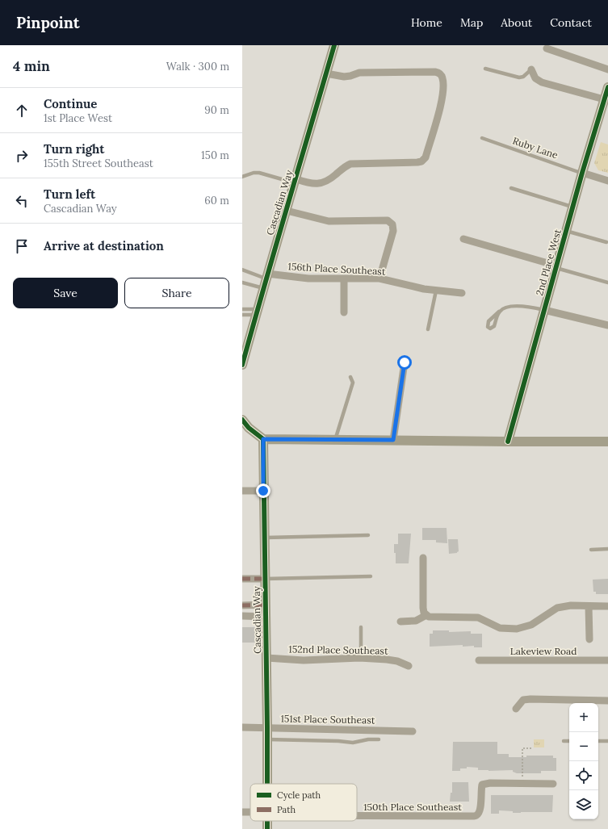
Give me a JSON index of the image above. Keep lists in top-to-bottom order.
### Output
{
  "streets": {
    "street": [
      "Cascadian Way",
      "2nd Place West",
      "156th Place Southeast",
      "152nd Place Southeast",
      "Lakeview Road",
      "151st Place Southeast",
      "150th Place Southeast"
    ],
    "lane": ["Ruby Lane"]
  },
  "crossings": [
    ["Ruby Lane", "2nd Place West"],
    ["Cascadian Way", "156th Place Southeast"],
    ["Cascadian Way", "152nd Place Southeast"],
    ["Cascadian Way", "151st Place Southeast"]
  ],
  "legend": ["Cycle path", "Path"],
  "page": {
    "header": "Pinpoint",
    "nav": [
      "Home",
      "Map",
      "About",
      "Contact"
    ],
    "heading": ["4 min", "Walk · 300 m"],
    "list": [
      ["Continue", "1st Place West", "90 m"],
      ["Turn right", "155th Street Southeast", "150 m"],
      ["Turn left", "Cascadian Way", "60 m"],
      "Arrive at destination"
    ],
    "buttons": ["Save", "Share"],
    "map_buttons": ["+", "−"]
  }
}
